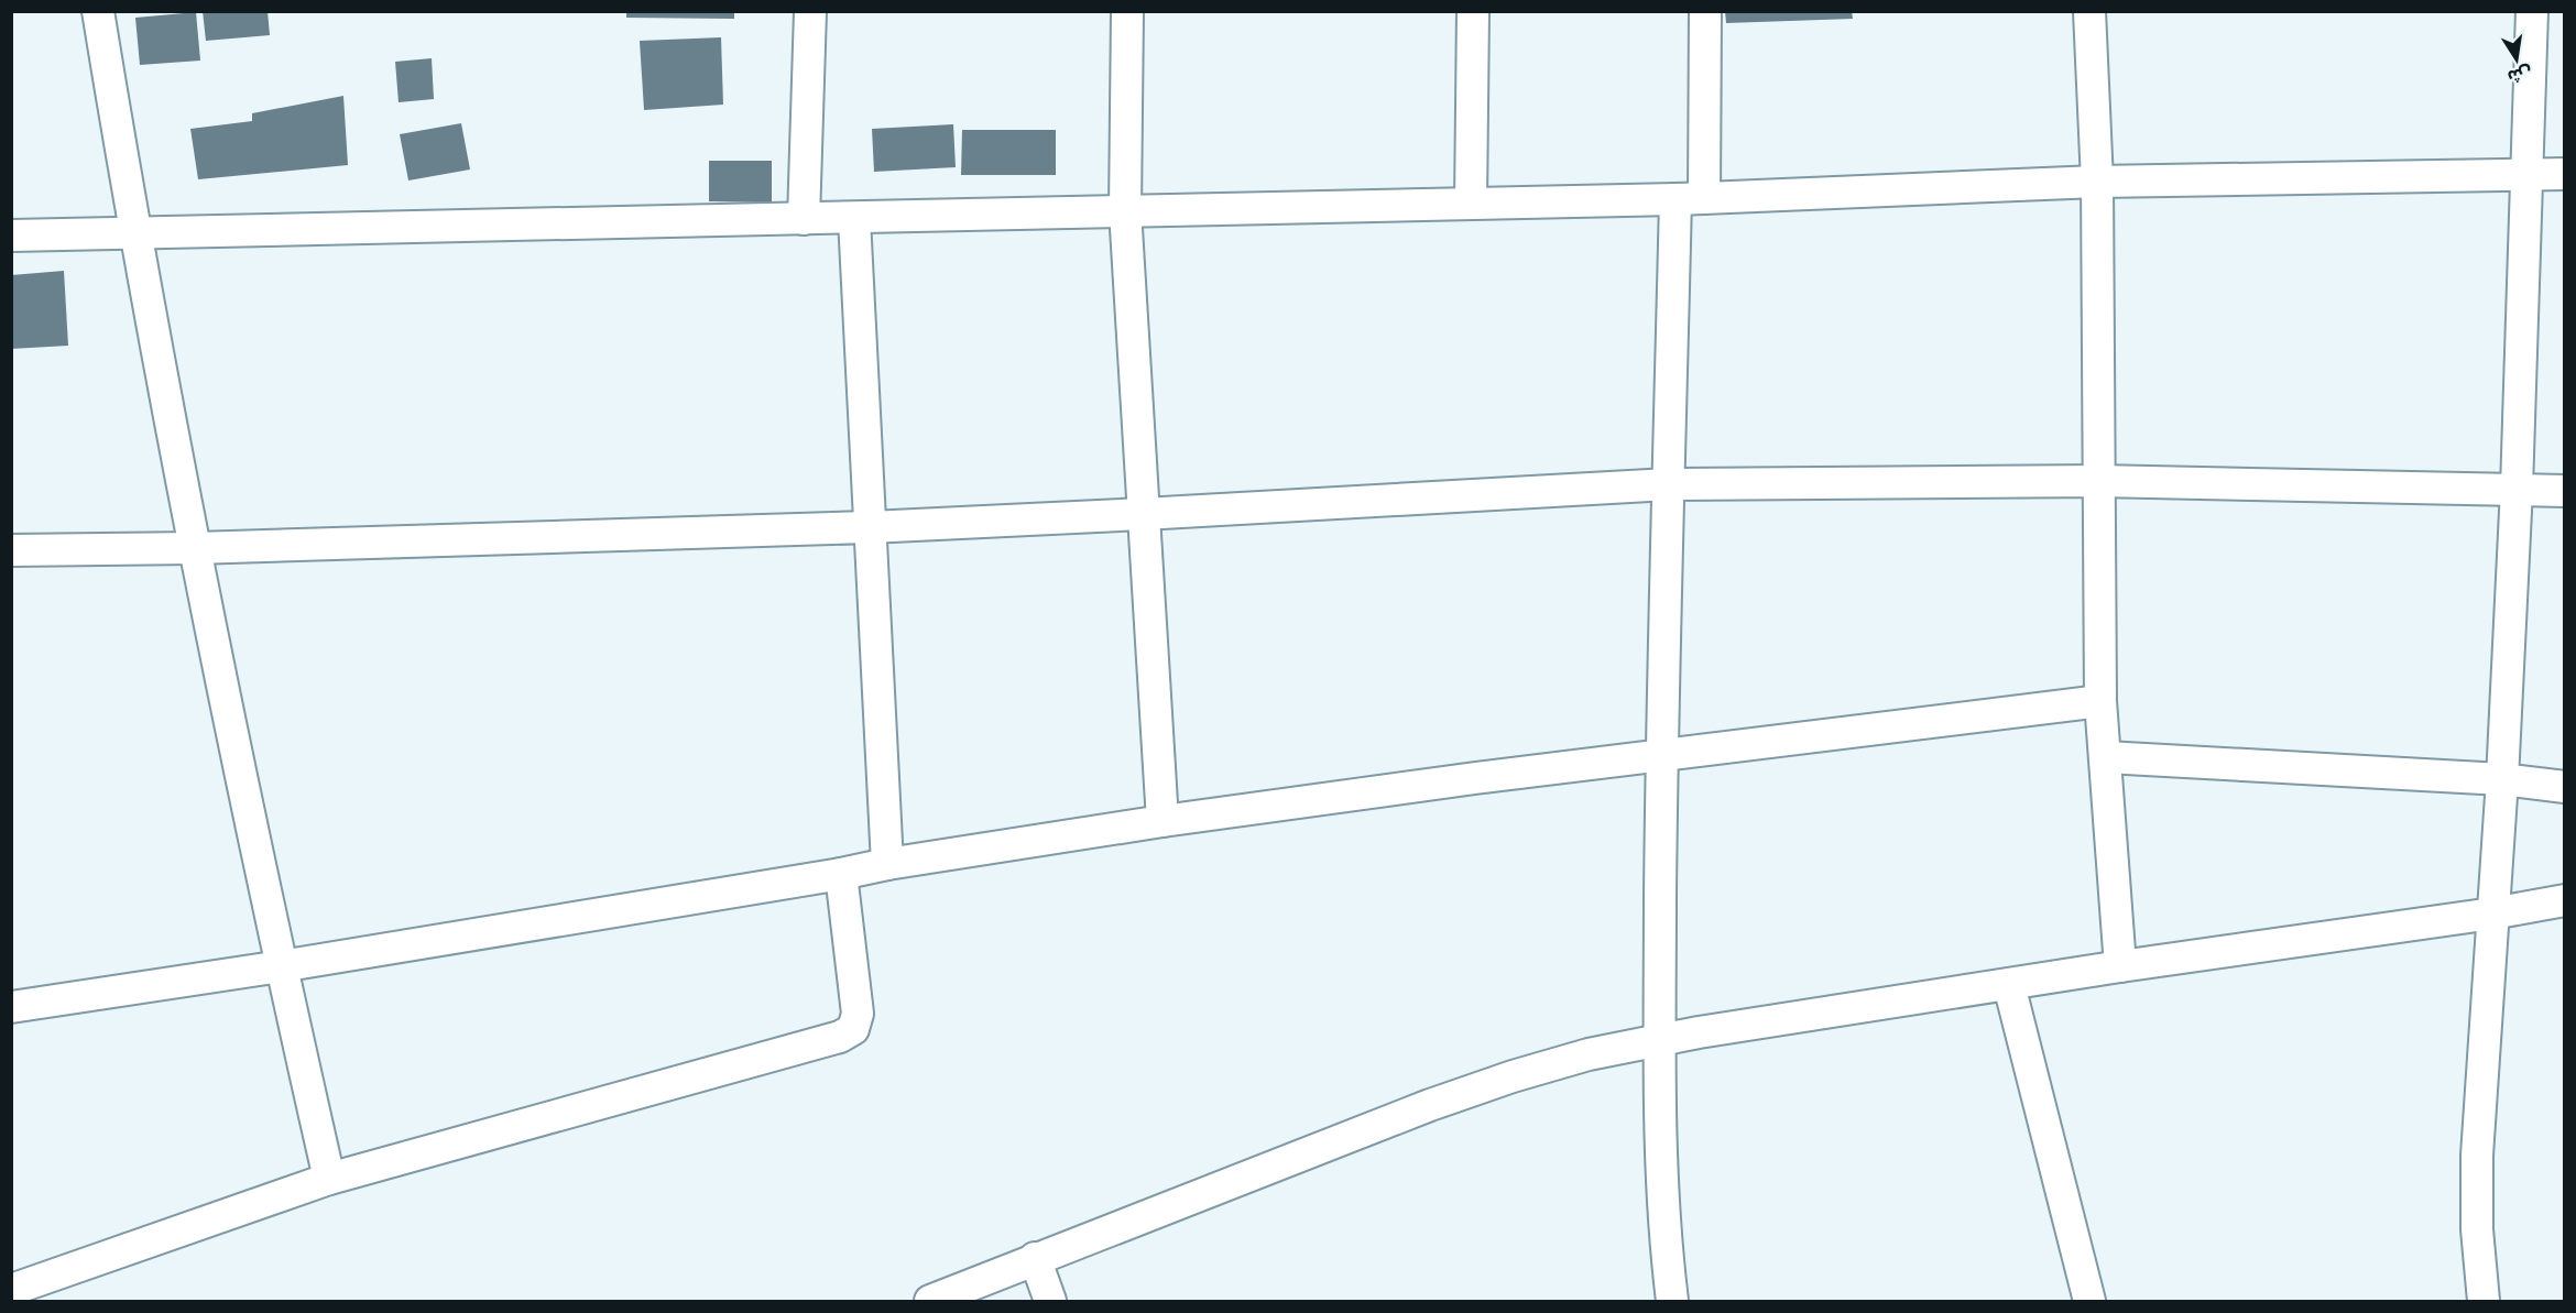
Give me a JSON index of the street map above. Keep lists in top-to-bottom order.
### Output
{
  "north": "bottom"
}
